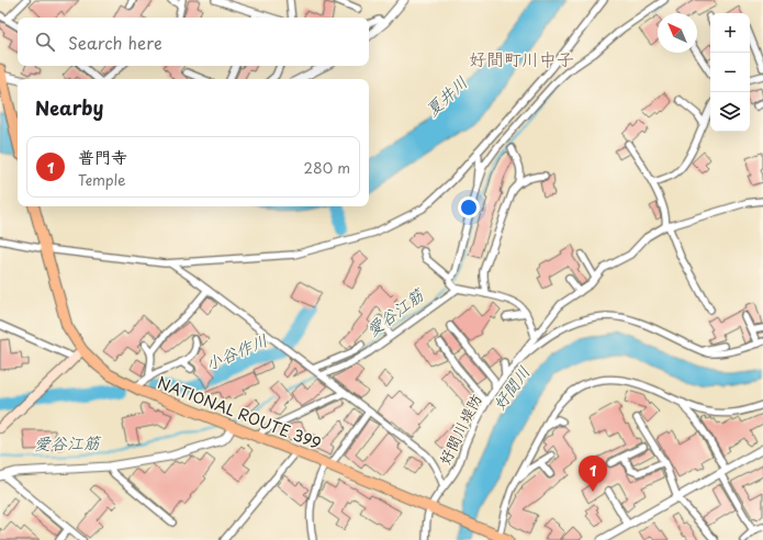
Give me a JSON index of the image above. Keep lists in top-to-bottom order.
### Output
{
  "streets": {
    "highway": ["NATIONAL ROUTE 399"],
    "street": ["好間川堤防"]
  },
  "crossings": [
    ["NATIONAL ROUTE 399", "好間川堤防"]
  ],
  "districts": ["好間町川中子"],
  "water": [
    "夏井川",
    "愛谷江筋",
    "小谷作川",
    "好間川"
  ],
  "north": "top left",
  "page": {
    "map_buttons": ["+", "−"],
    "search": "Search here",
    "heading": "Nearby",
    "list": [
      {
        "mark": "1",
        "name": "普門寺",
        "note": "Temple",
        "value": "280 m"
      }
    ],
    "pins": "1"
  }
}
